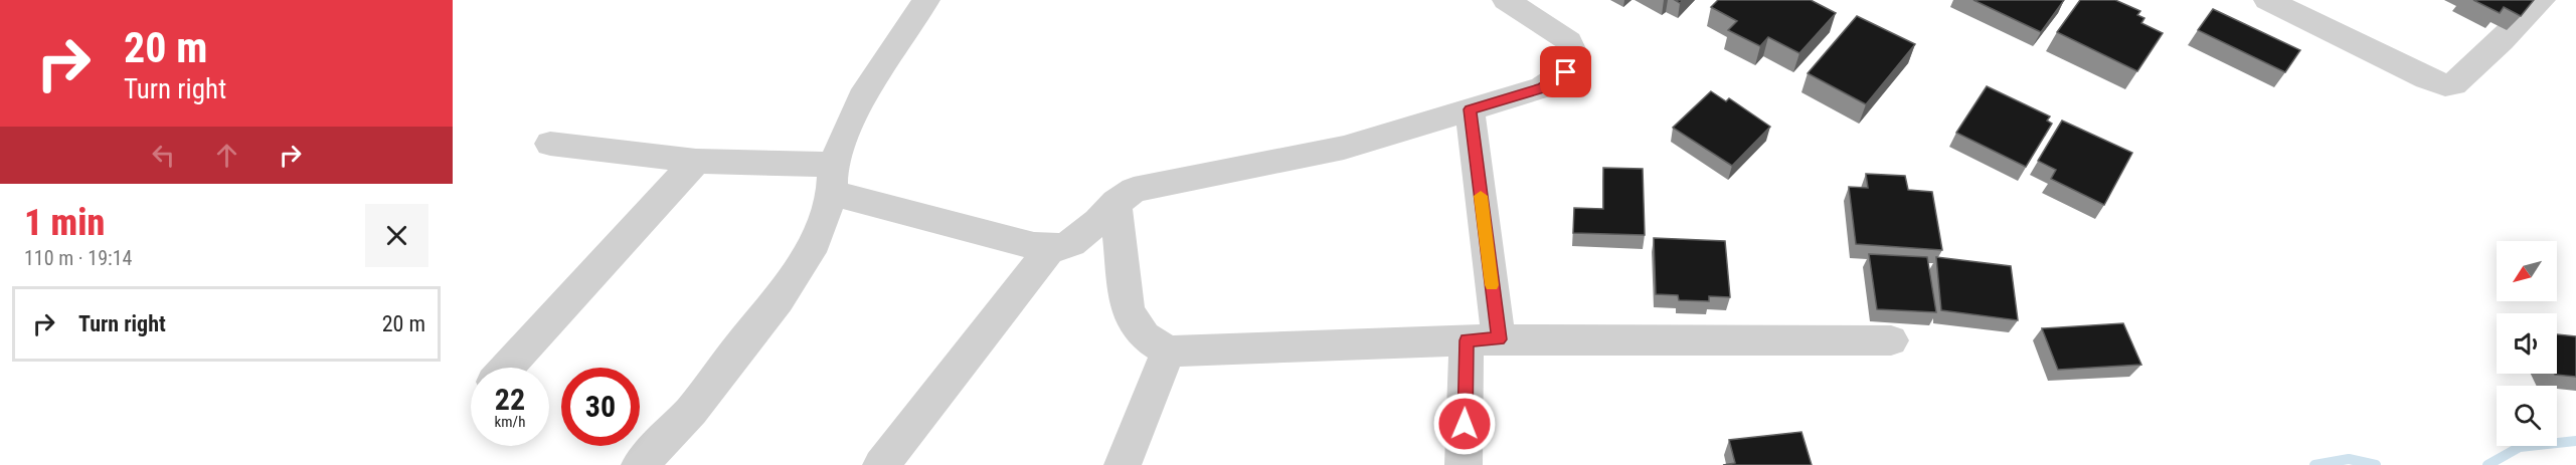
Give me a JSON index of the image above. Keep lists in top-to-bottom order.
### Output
{
  "north": "bottom left",
  "page": {
    "turn": ["20 m", "Turn right"],
    "heading": ["1 min", "110 m · 19:14"],
    "list": [
      {
        "name": "Turn right",
        "value": "20 m"
      }
    ],
    "speed": "22 km/h",
    "limit": "30"
  }
}
